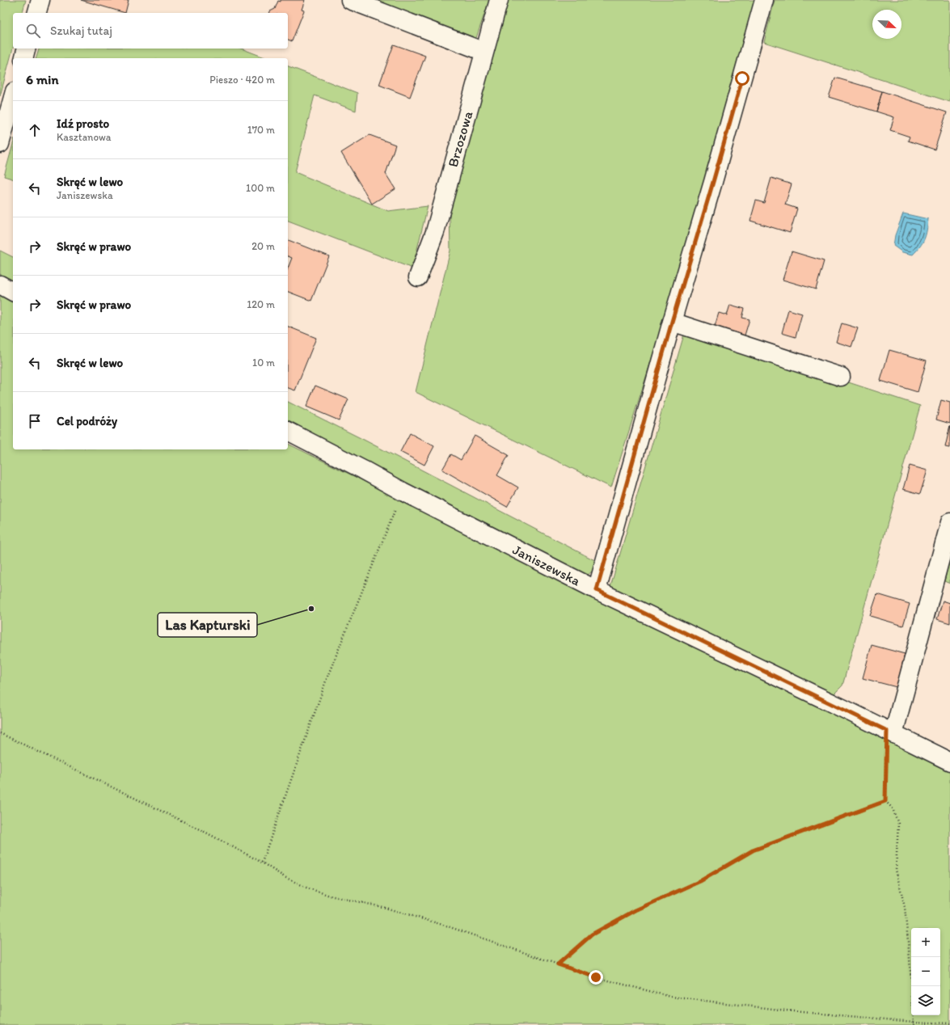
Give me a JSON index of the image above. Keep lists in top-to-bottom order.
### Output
{
  "streets": {
    "street": ["Brzozowa", "Janiszewska"]
  },
  "places": ["Las Kapturski"],
  "north": "bottom right",
  "page": {
    "search": "Szukaj tutaj",
    "heading": ["6 min", "Pieszo · 420 m"],
    "list": [
      ["Idź prosto", "Kasztanowa", "170 m"],
      ["Skręć w lewo", "Janiszewska", "100 m"],
      ["Skręć w prawo", "20 m"],
      ["Skręć w prawo", "120 m"],
      ["Skręć w lewo", "10 m"],
      "Cel podróży"
    ],
    "map_buttons": ["+", "−"]
  }
}
